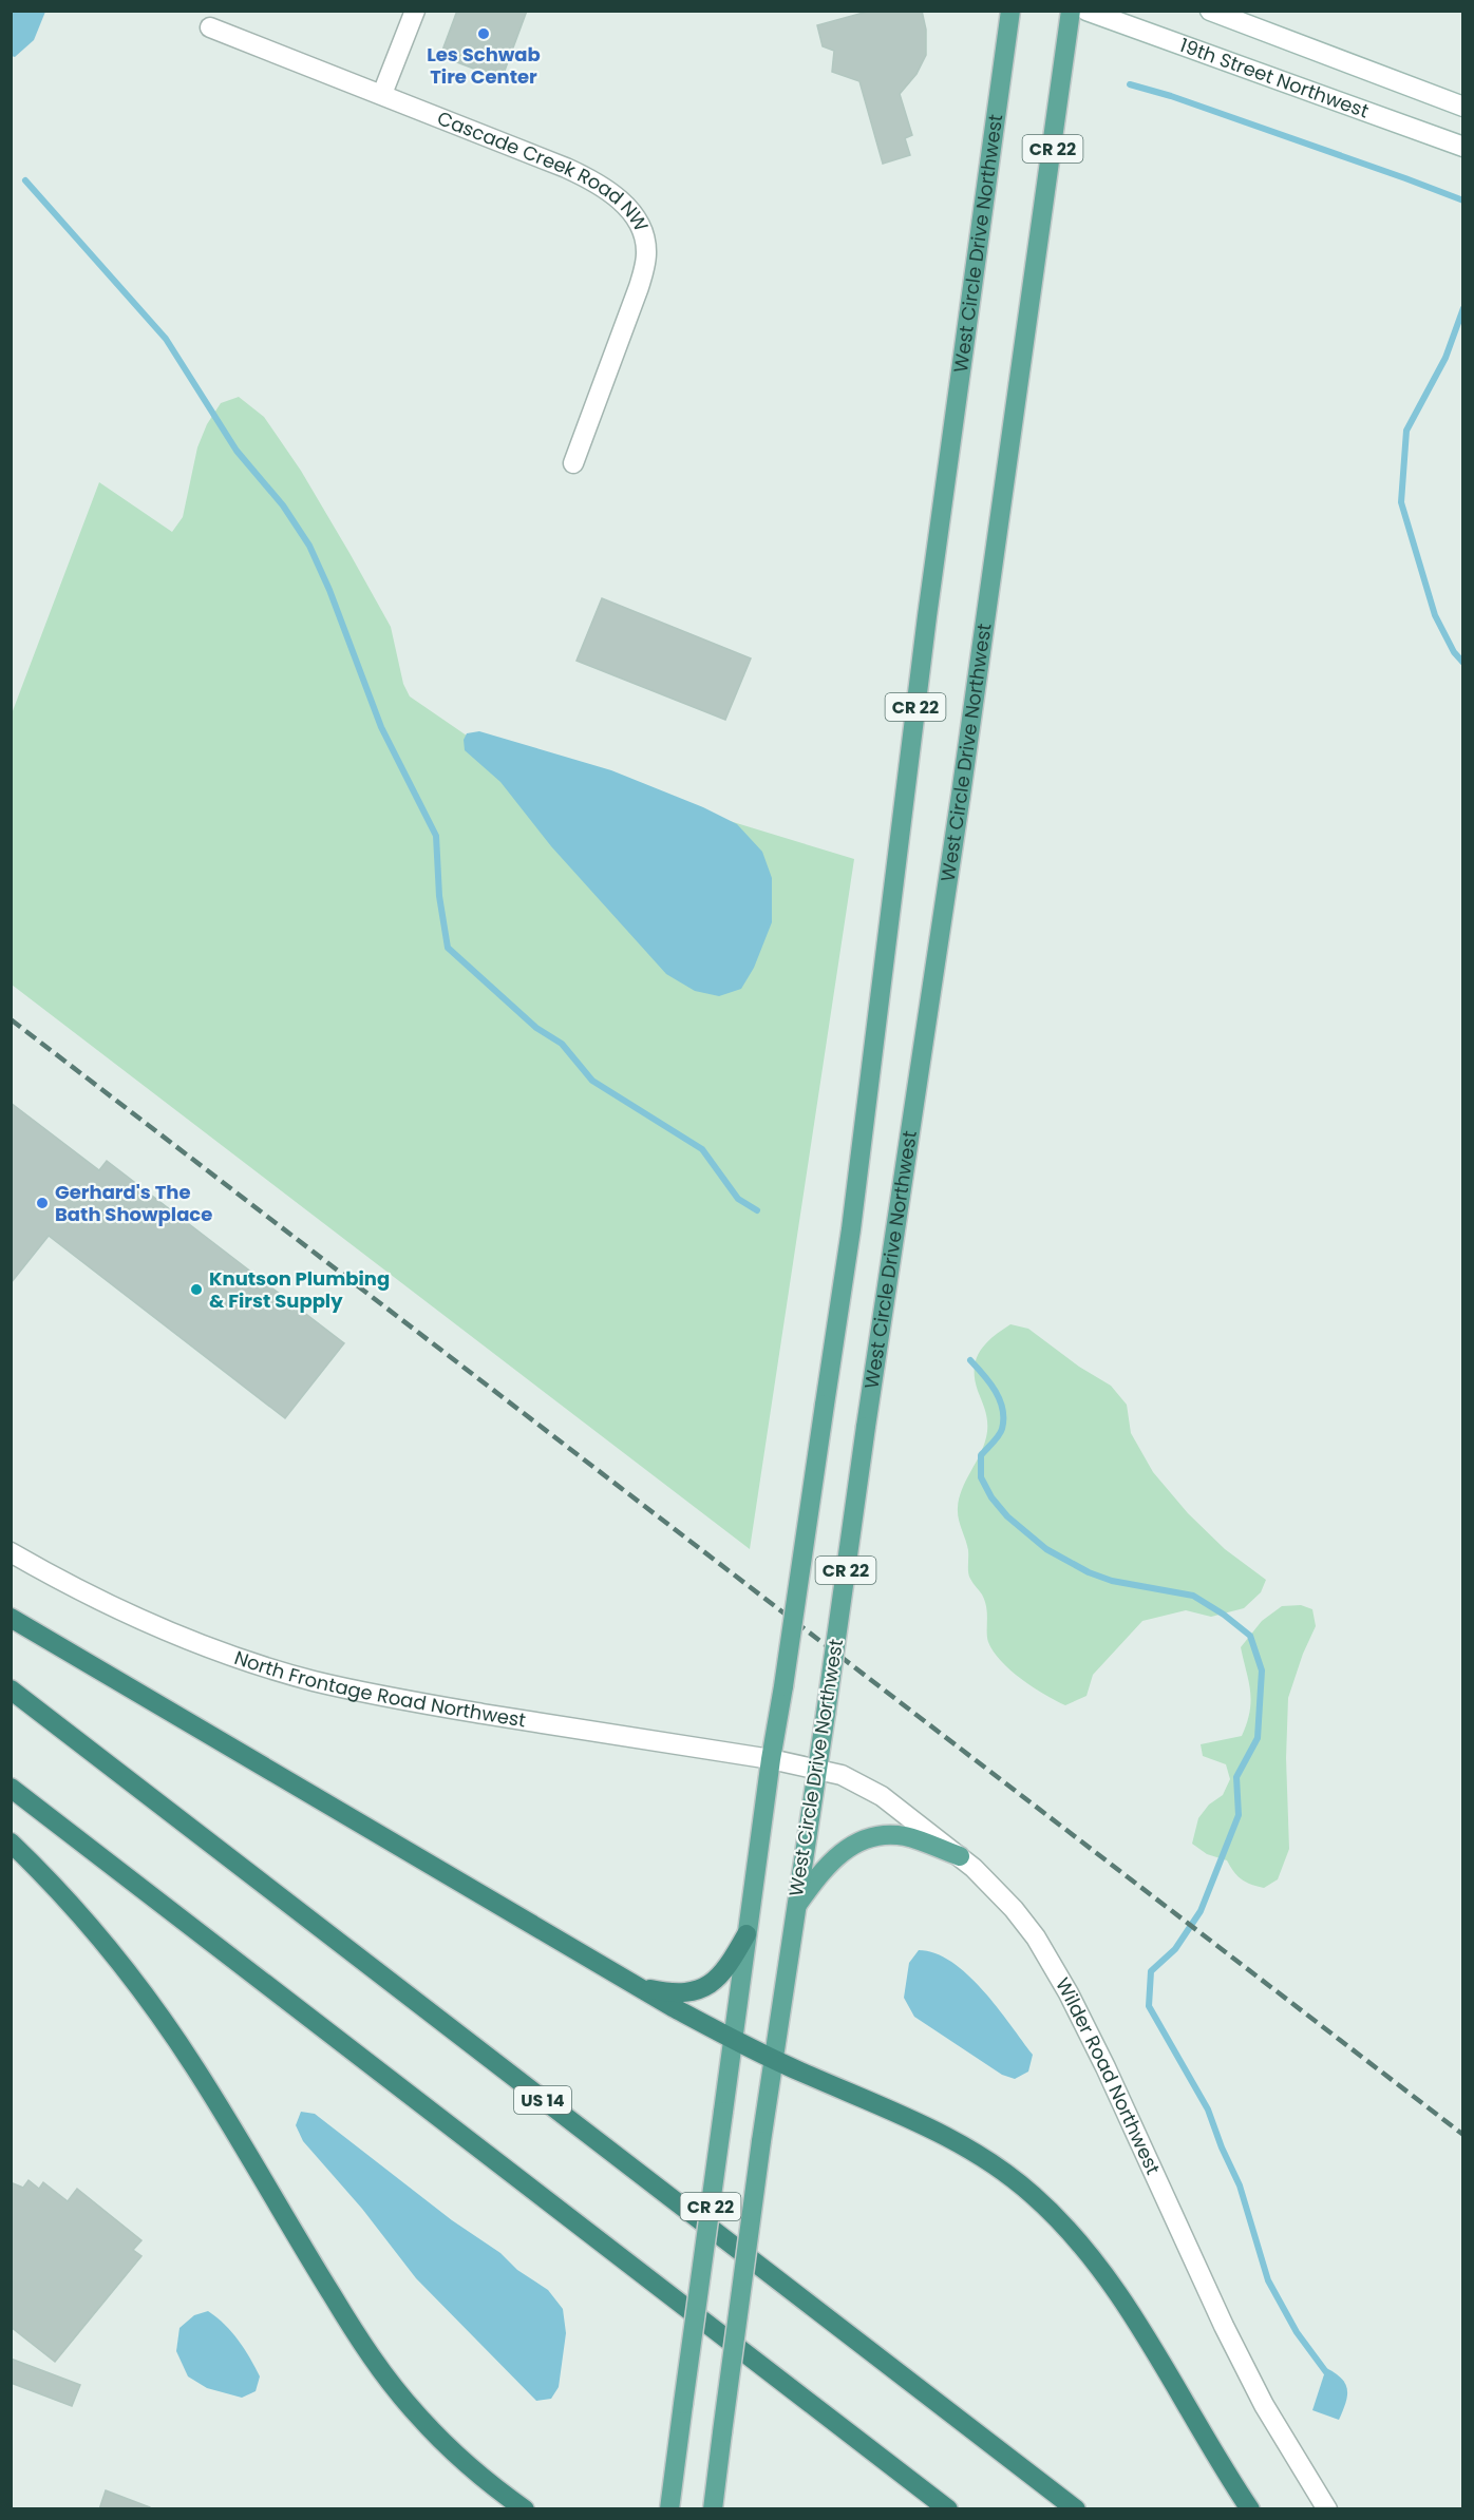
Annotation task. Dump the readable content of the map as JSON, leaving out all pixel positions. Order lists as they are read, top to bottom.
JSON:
{
  "streets": {
    "highway": ["US 14"],
    "main road": ["CR 22", "West Circle Drive Northwest"],
    "street": [
      "19th Street Northwest",
      "Cascade Creek Road NW",
      "North Frontage Road Northwest",
      "Wilder Road Northwest"
    ]
  },
  "crossings": [
    ["West Circle Drive Northwest", "North Frontage Road Northwest"],
    ["West Circle Drive Northwest", "Wilder Road Northwest"],
    ["North Frontage Road Northwest", "Wilder Road Northwest"]
  ],
  "places": ["Les Schwab Tire Center", "Gerhard's The Bath Showplace", "Knutson Plumbing & First Supply"]
}
